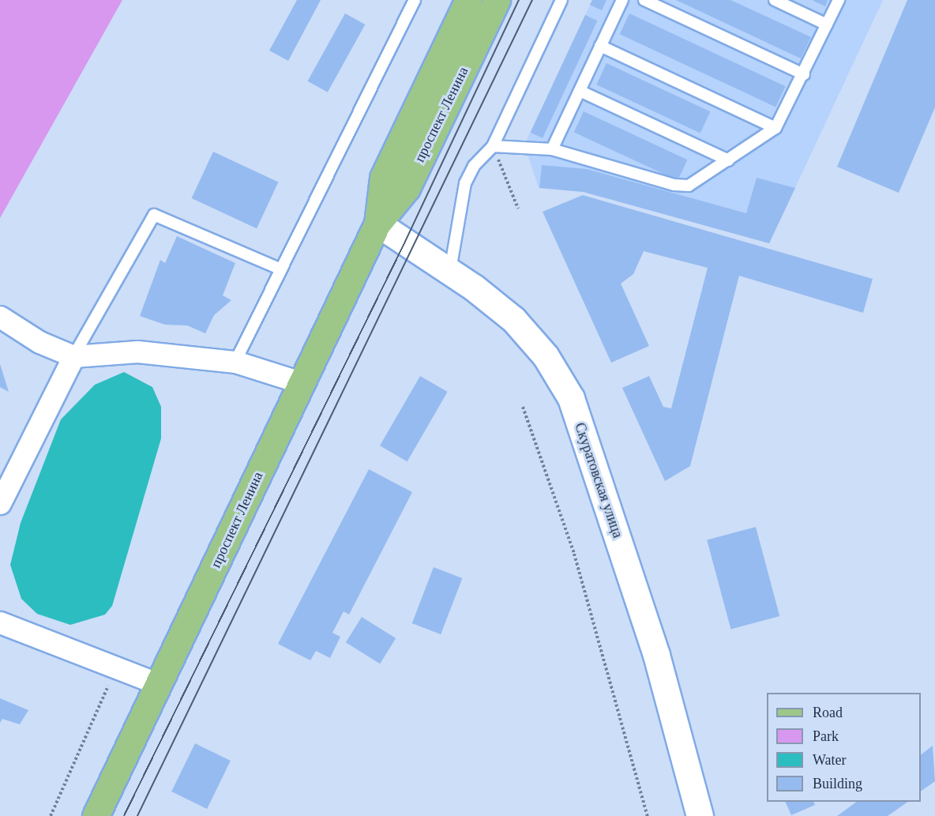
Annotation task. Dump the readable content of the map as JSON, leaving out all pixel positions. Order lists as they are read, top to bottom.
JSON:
{
  "streets": {
    "main road": ["проспект Ленина"],
    "street": ["Скуратовская улица"]
  },
  "crossings": [
    ["проспект Ленина", "Скуратовская улица"]
  ],
  "legend": [
    "Road",
    "Park",
    "Water",
    "Building"
  ]
}
